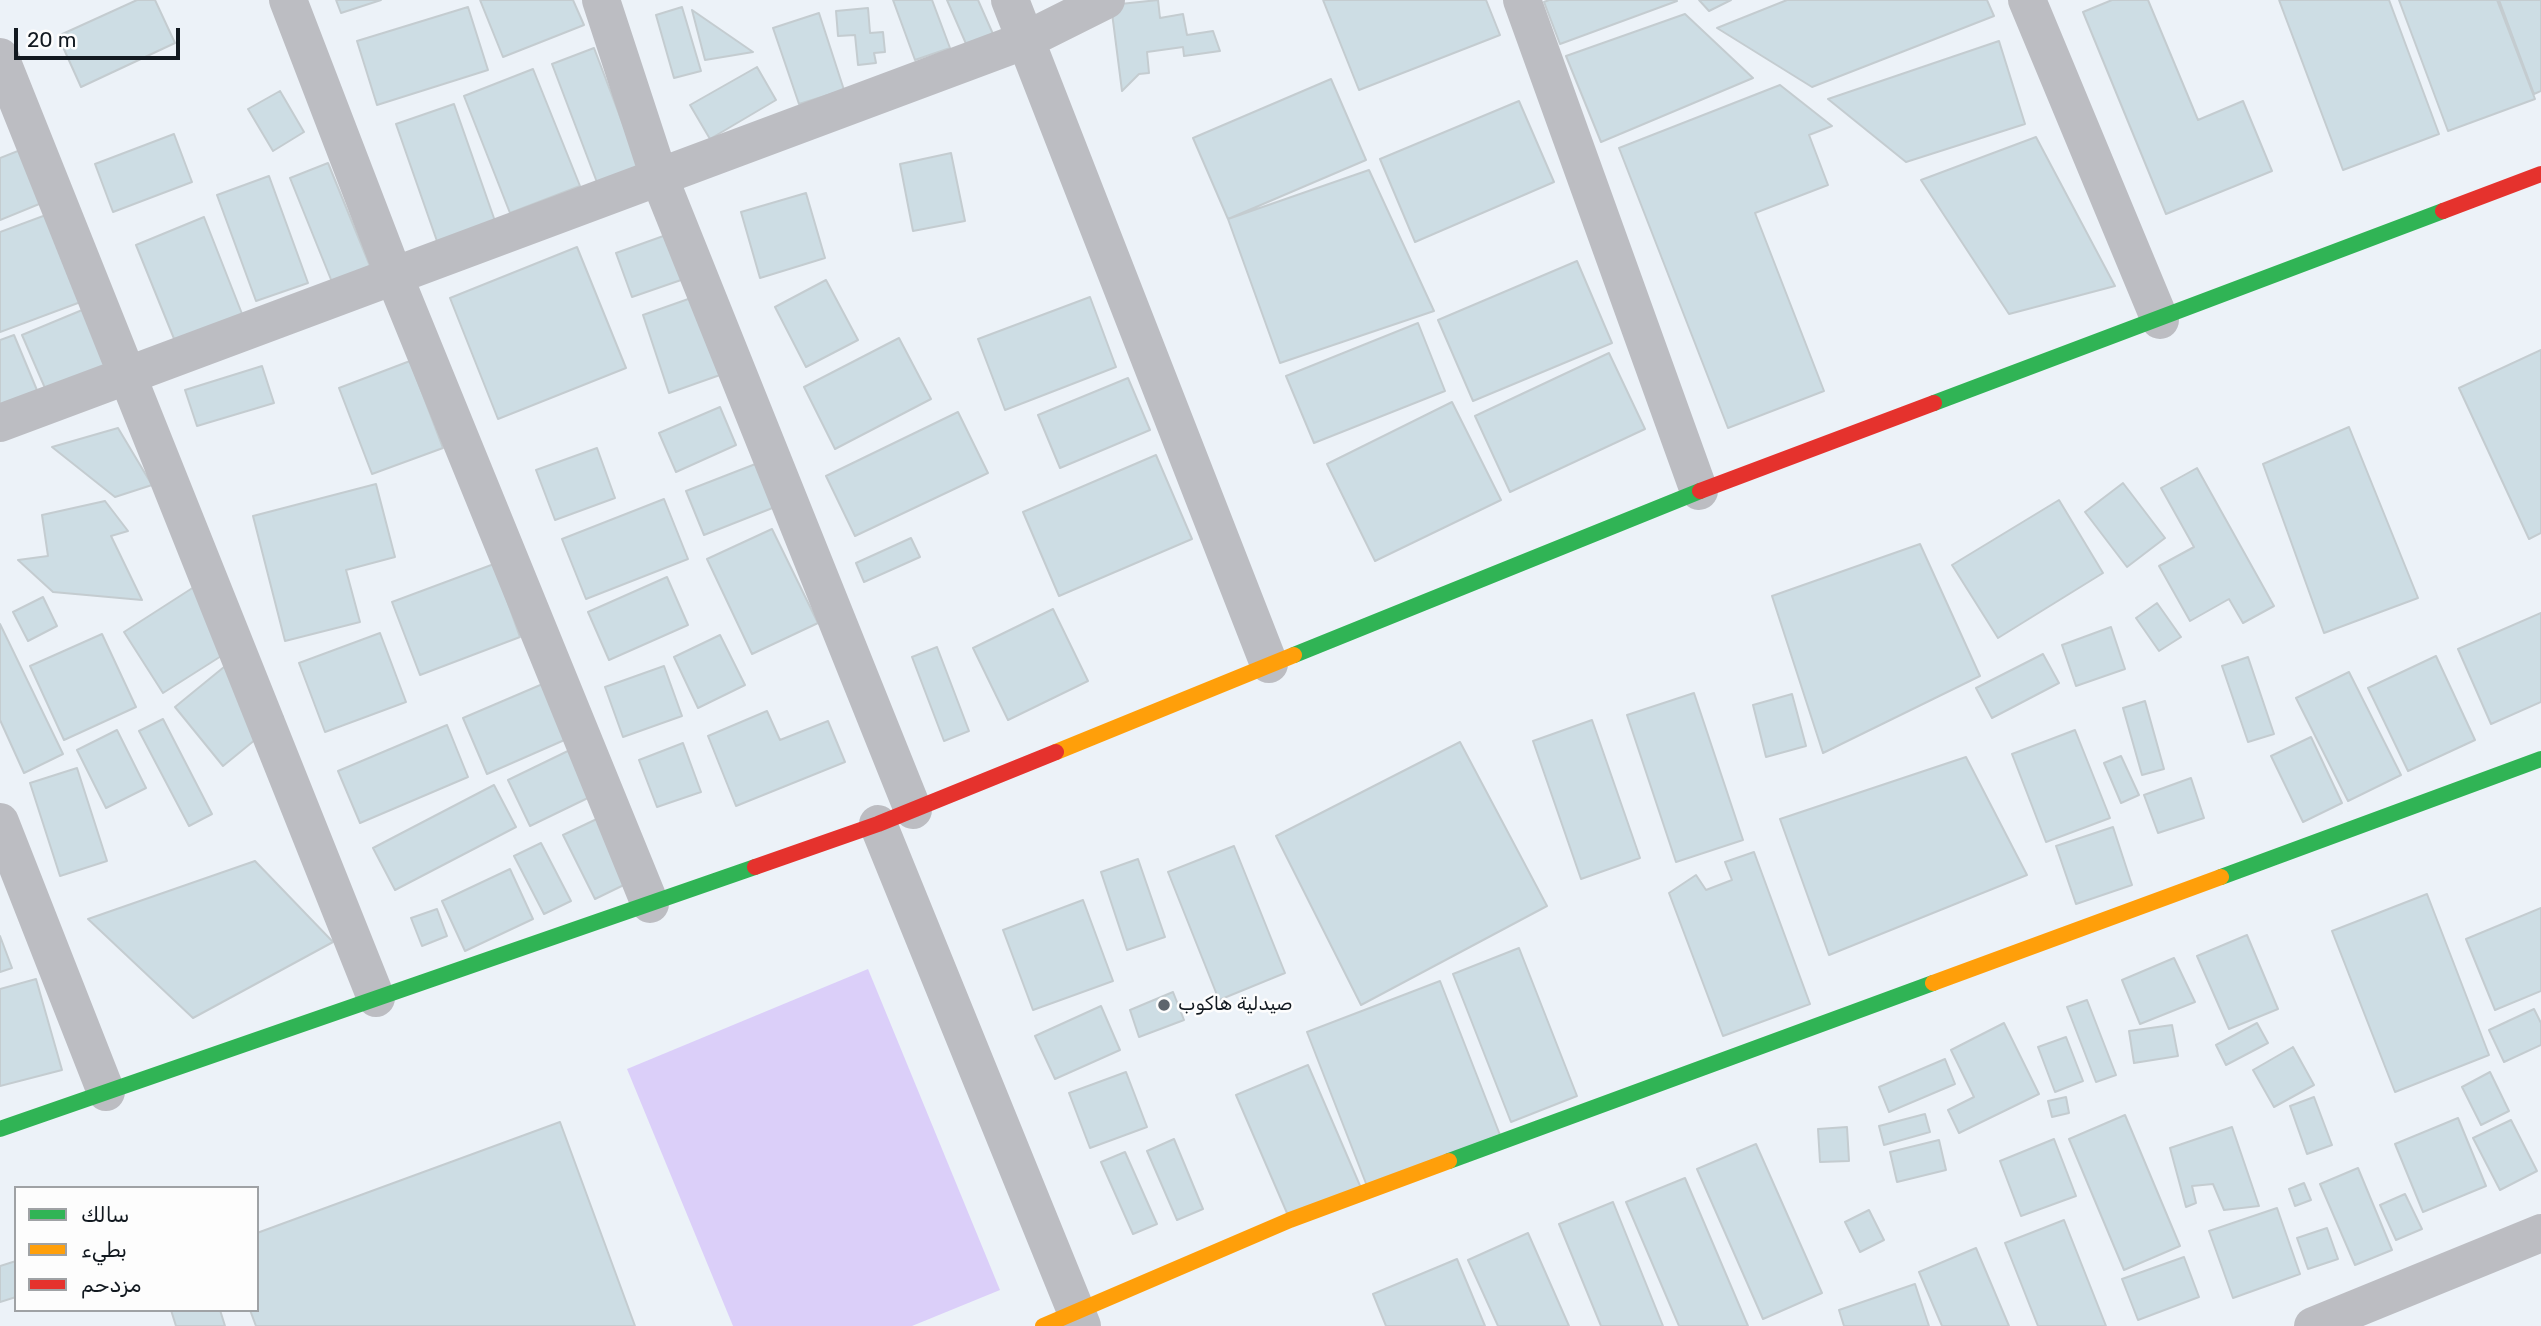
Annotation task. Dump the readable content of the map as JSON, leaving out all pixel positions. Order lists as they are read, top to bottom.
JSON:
{
  "places": ["صيدلية هاكوب"],
  "legend": ["سالك", "بطيء", "مزدحم"],
  "scale_bar": "20 m"
}
